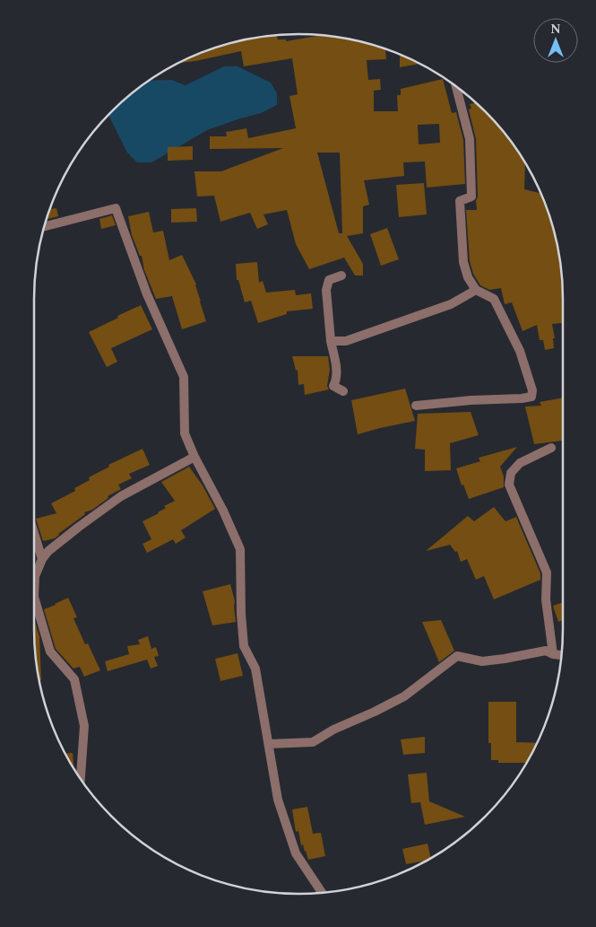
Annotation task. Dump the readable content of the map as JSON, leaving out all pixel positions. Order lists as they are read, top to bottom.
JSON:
{
  "north": "top"
}
